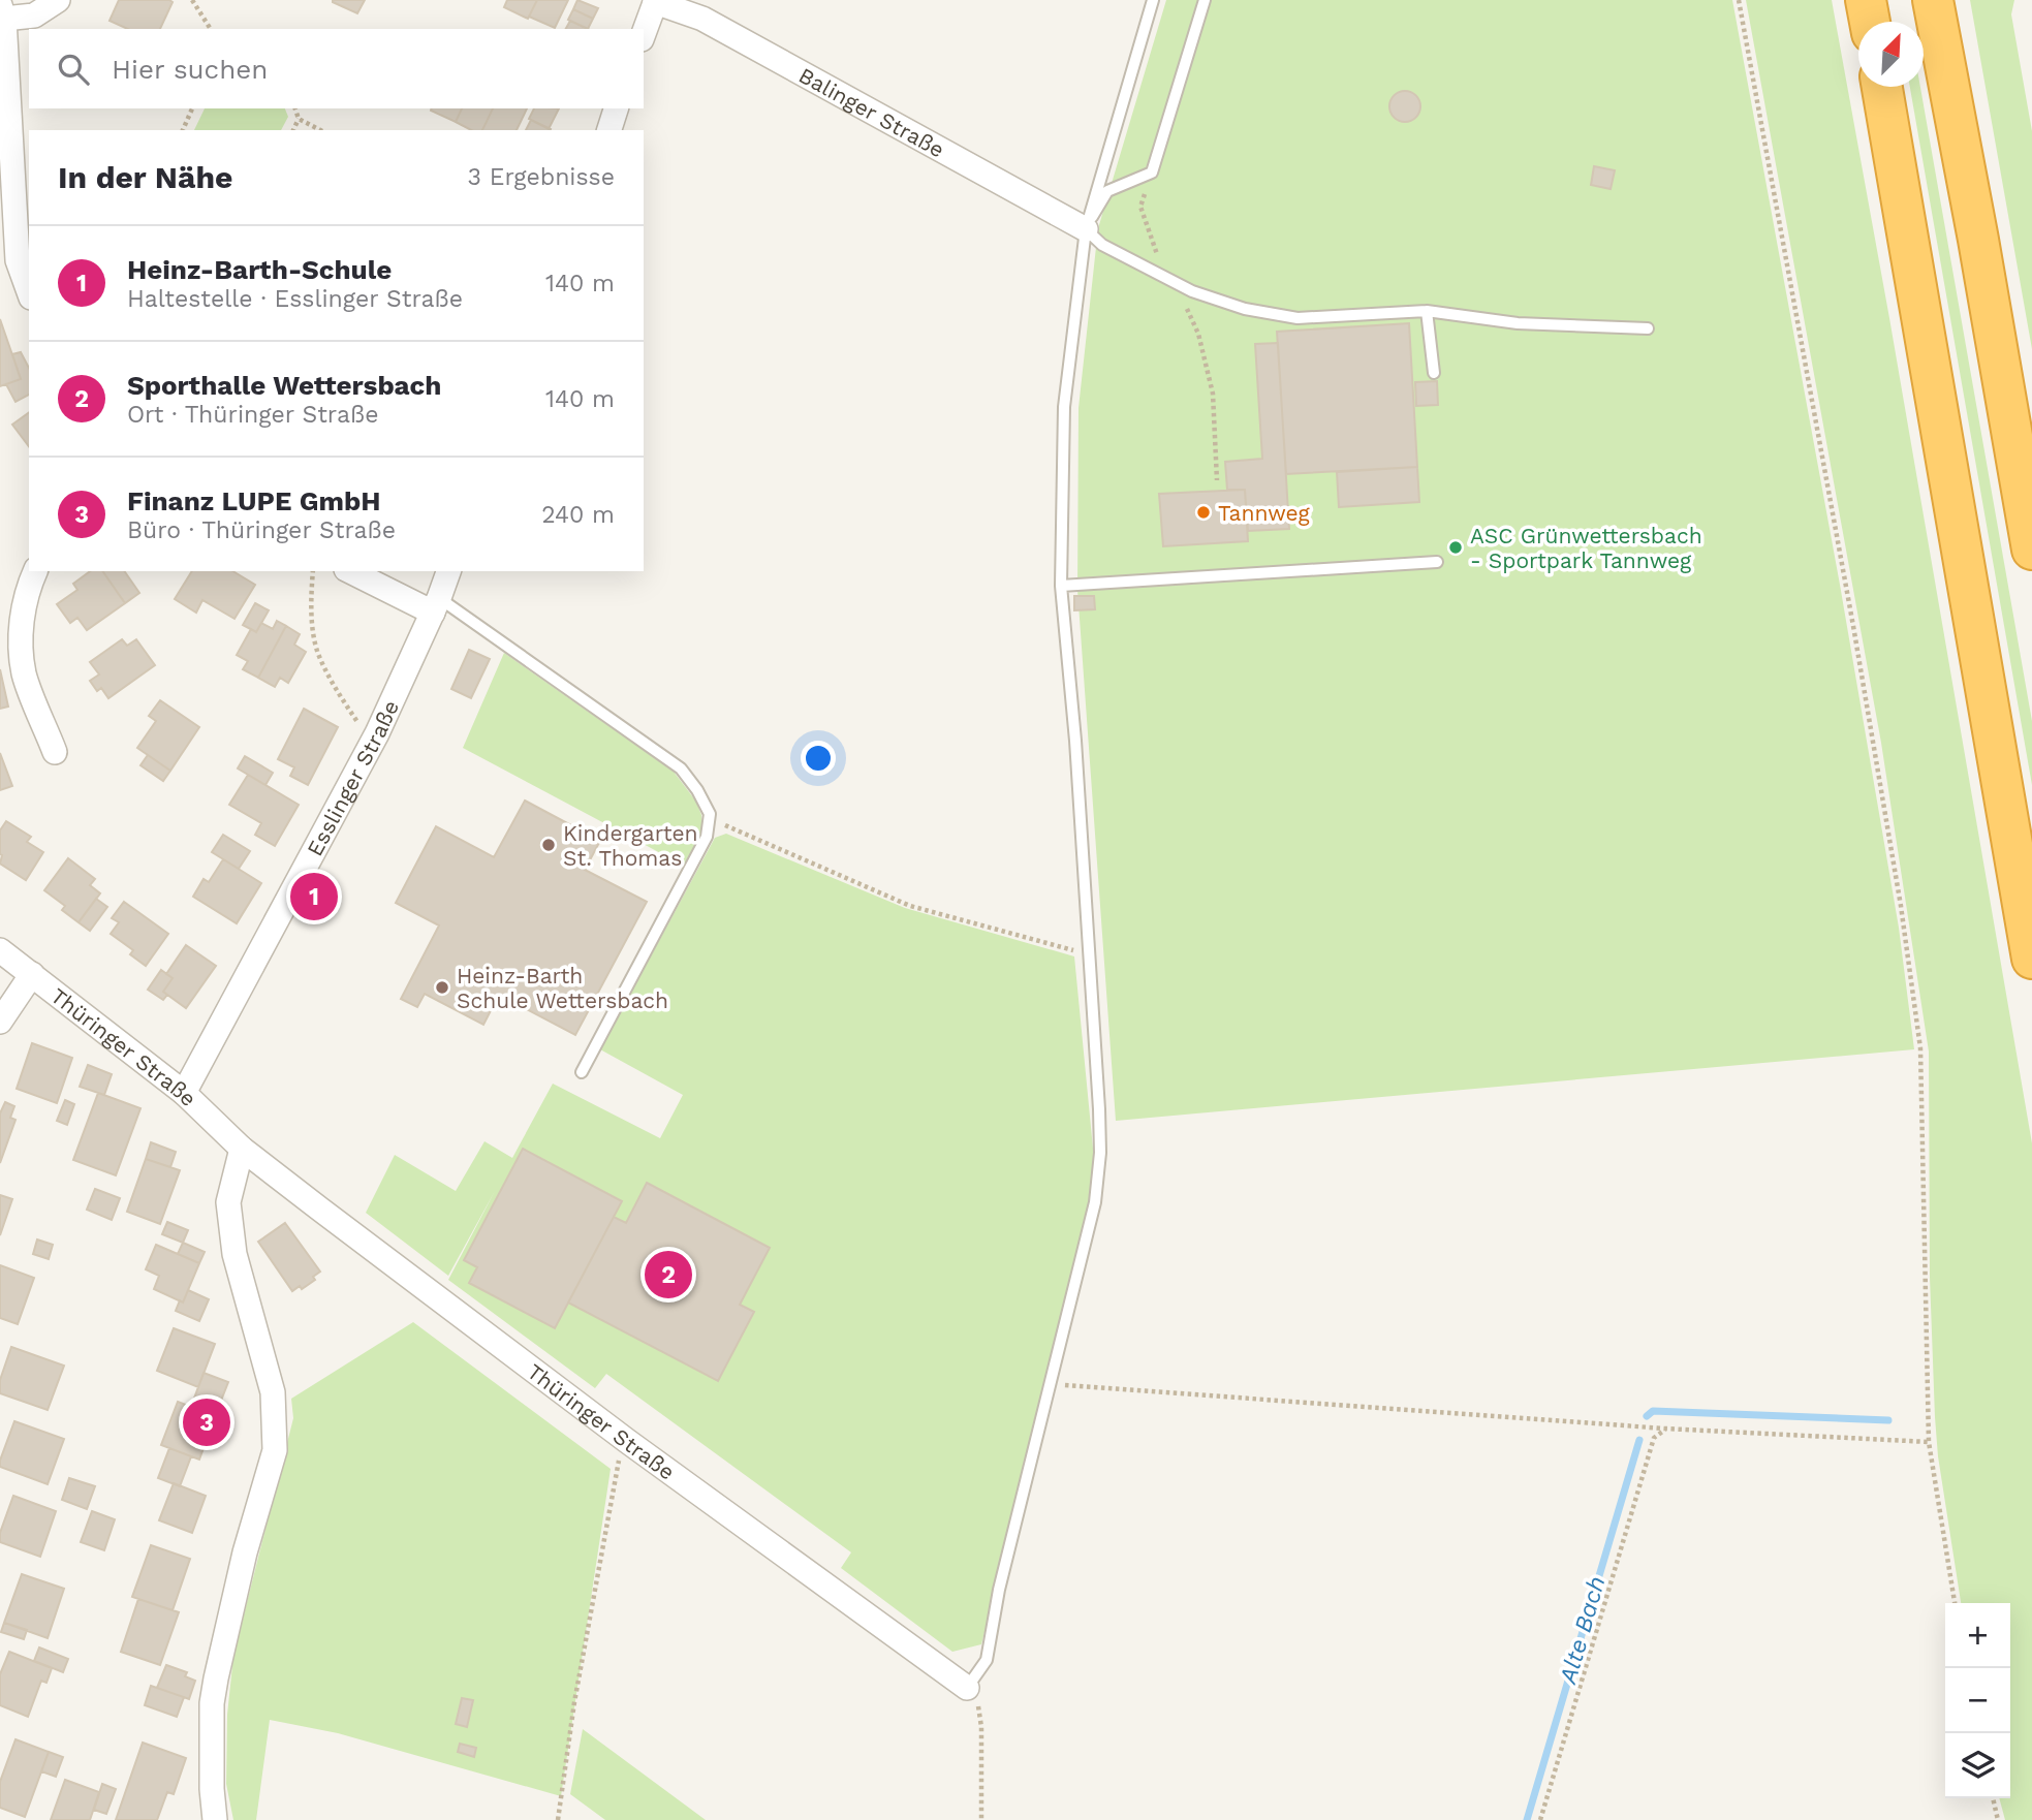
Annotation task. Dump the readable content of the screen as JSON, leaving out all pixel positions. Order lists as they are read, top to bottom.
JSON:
{
  "streets": {
    "street": ["Balinger Straße", "Esslinger Straße", "Thüringer Straße"]
  },
  "crossings": [
    ["Esslinger Straße", "Thüringer Straße"]
  ],
  "water": ["Alte Bach"],
  "places": [
    "Tannweg",
    "ASC Grünwettersbach - Sportpark Tannweg",
    "Kindergarten St. Thomas",
    "Heinz-Barth Schule Wettersbach"
  ],
  "north": "top right",
  "page": {
    "search": "Hier suchen",
    "heading": ["In der Nähe", "3 Ergebnisse"],
    "list": [
      {
        "mark": "1",
        "name": "Heinz-Barth-Schule",
        "note": "Haltestelle · Esslinger Straße",
        "value": "140 m"
      },
      {
        "mark": "2",
        "name": "Sporthalle Wettersbach",
        "note": "Ort · Thüringer Straße",
        "value": "140 m"
      },
      {
        "mark": "3",
        "name": "Finanz LUPE GmbH",
        "note": "Büro · Thüringer Straße",
        "value": "240 m"
      }
    ],
    "pins": ["1", "2", "3"],
    "map_buttons": ["+", "−"]
  }
}
